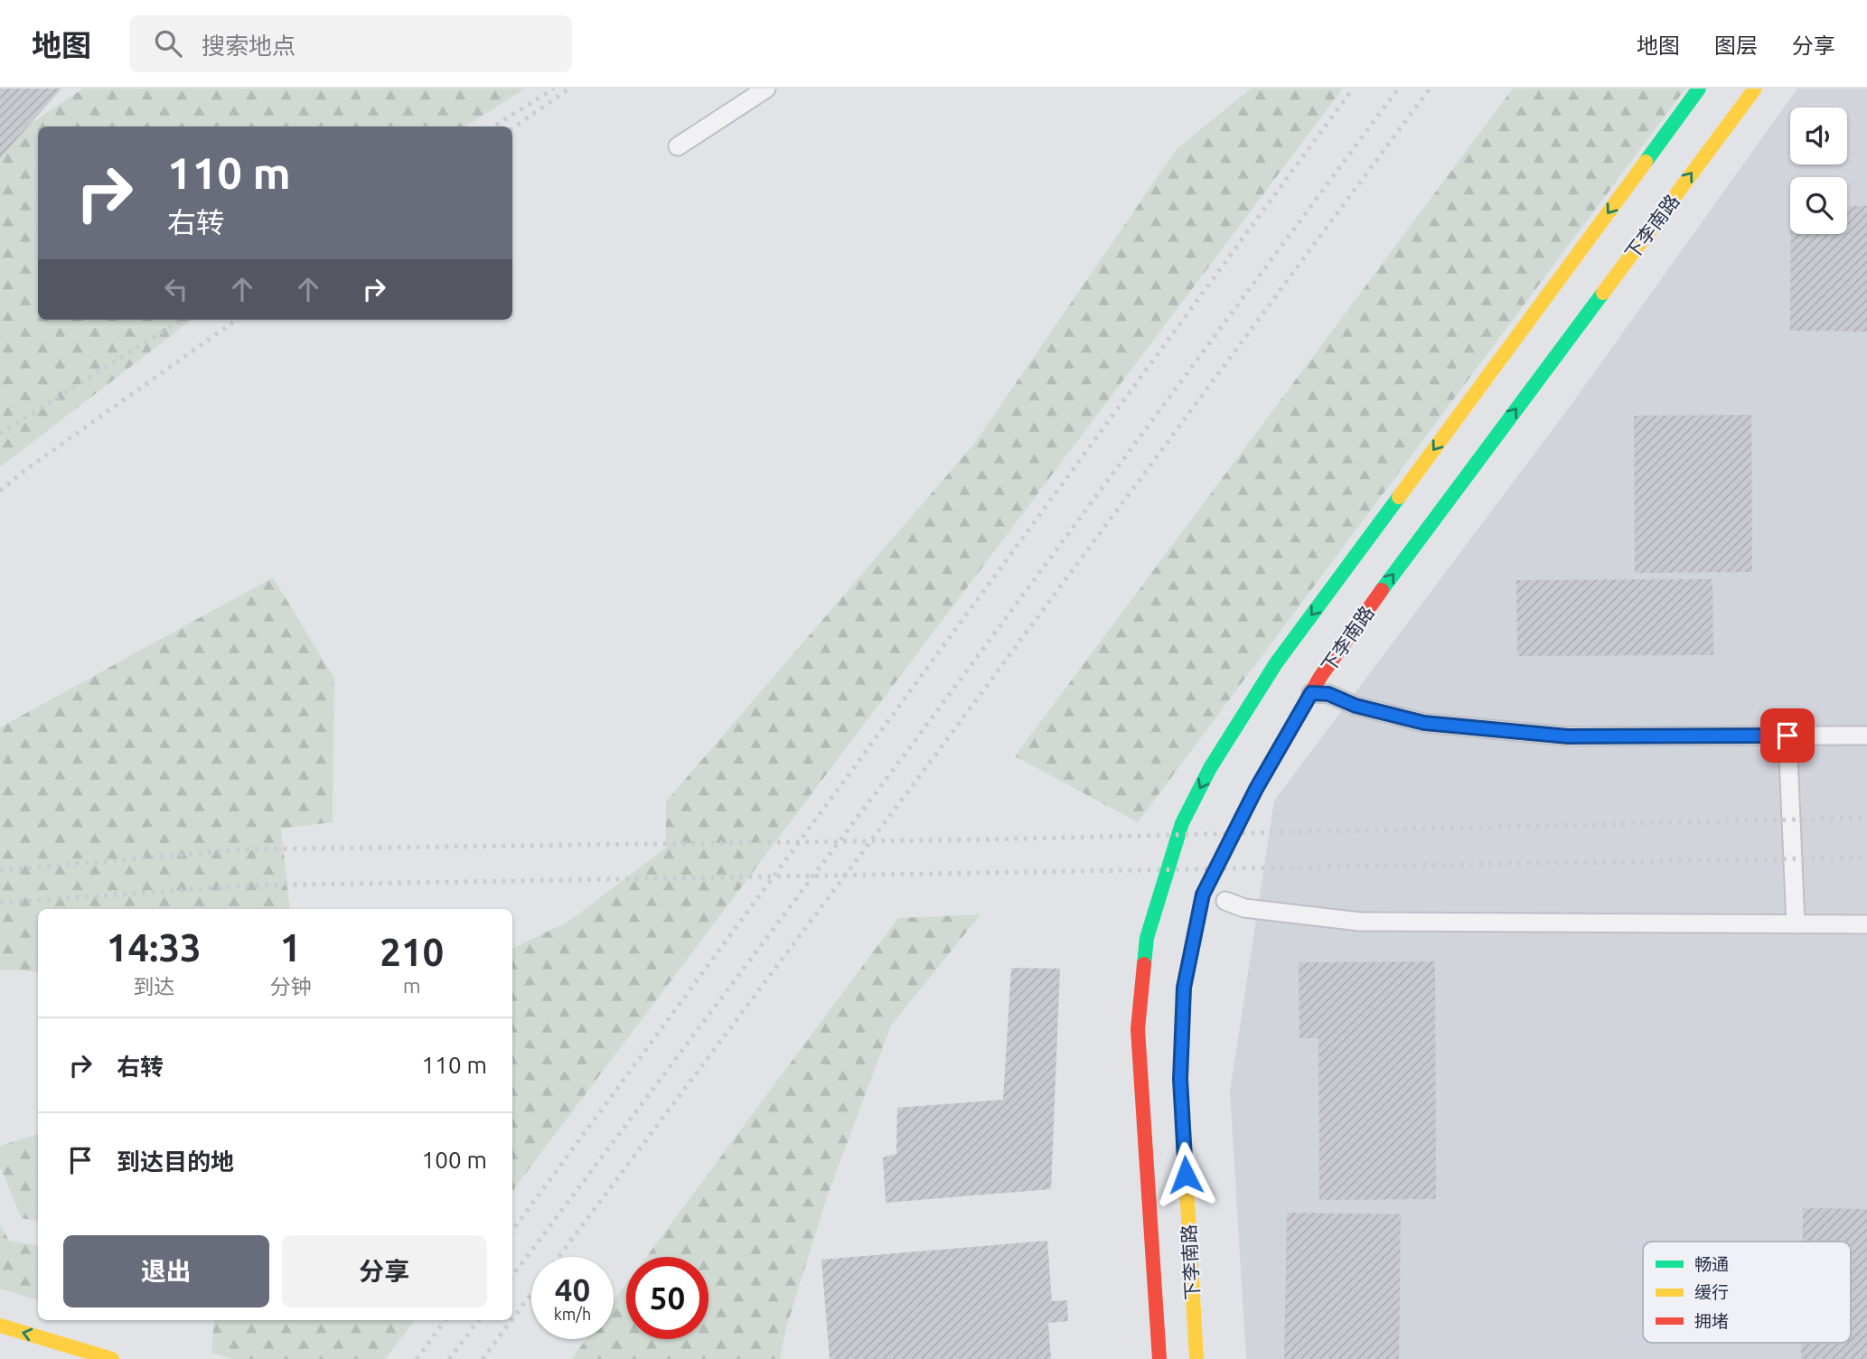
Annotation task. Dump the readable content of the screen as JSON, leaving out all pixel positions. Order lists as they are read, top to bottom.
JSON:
{
  "streets": {
    "main road": ["下李南路"]
  },
  "legend": ["畅通", "缓行", "拥堵"],
  "page": {
    "header": "地图",
    "search": "搜索地点",
    "nav": ["地图", "图层", "分享"],
    "turn": ["110 m", "右转"],
    "eta": [
      "14:33",
      "到达",
      "1",
      "分钟",
      "210",
      "m"
    ],
    "list": [
      {
        "name": "右转",
        "value": "110 m"
      },
      {
        "name": "到达目的地",
        "value": "100 m"
      }
    ],
    "buttons": ["退出", "分享"],
    "speed": "40 km/h",
    "limit": "50"
  }
}
